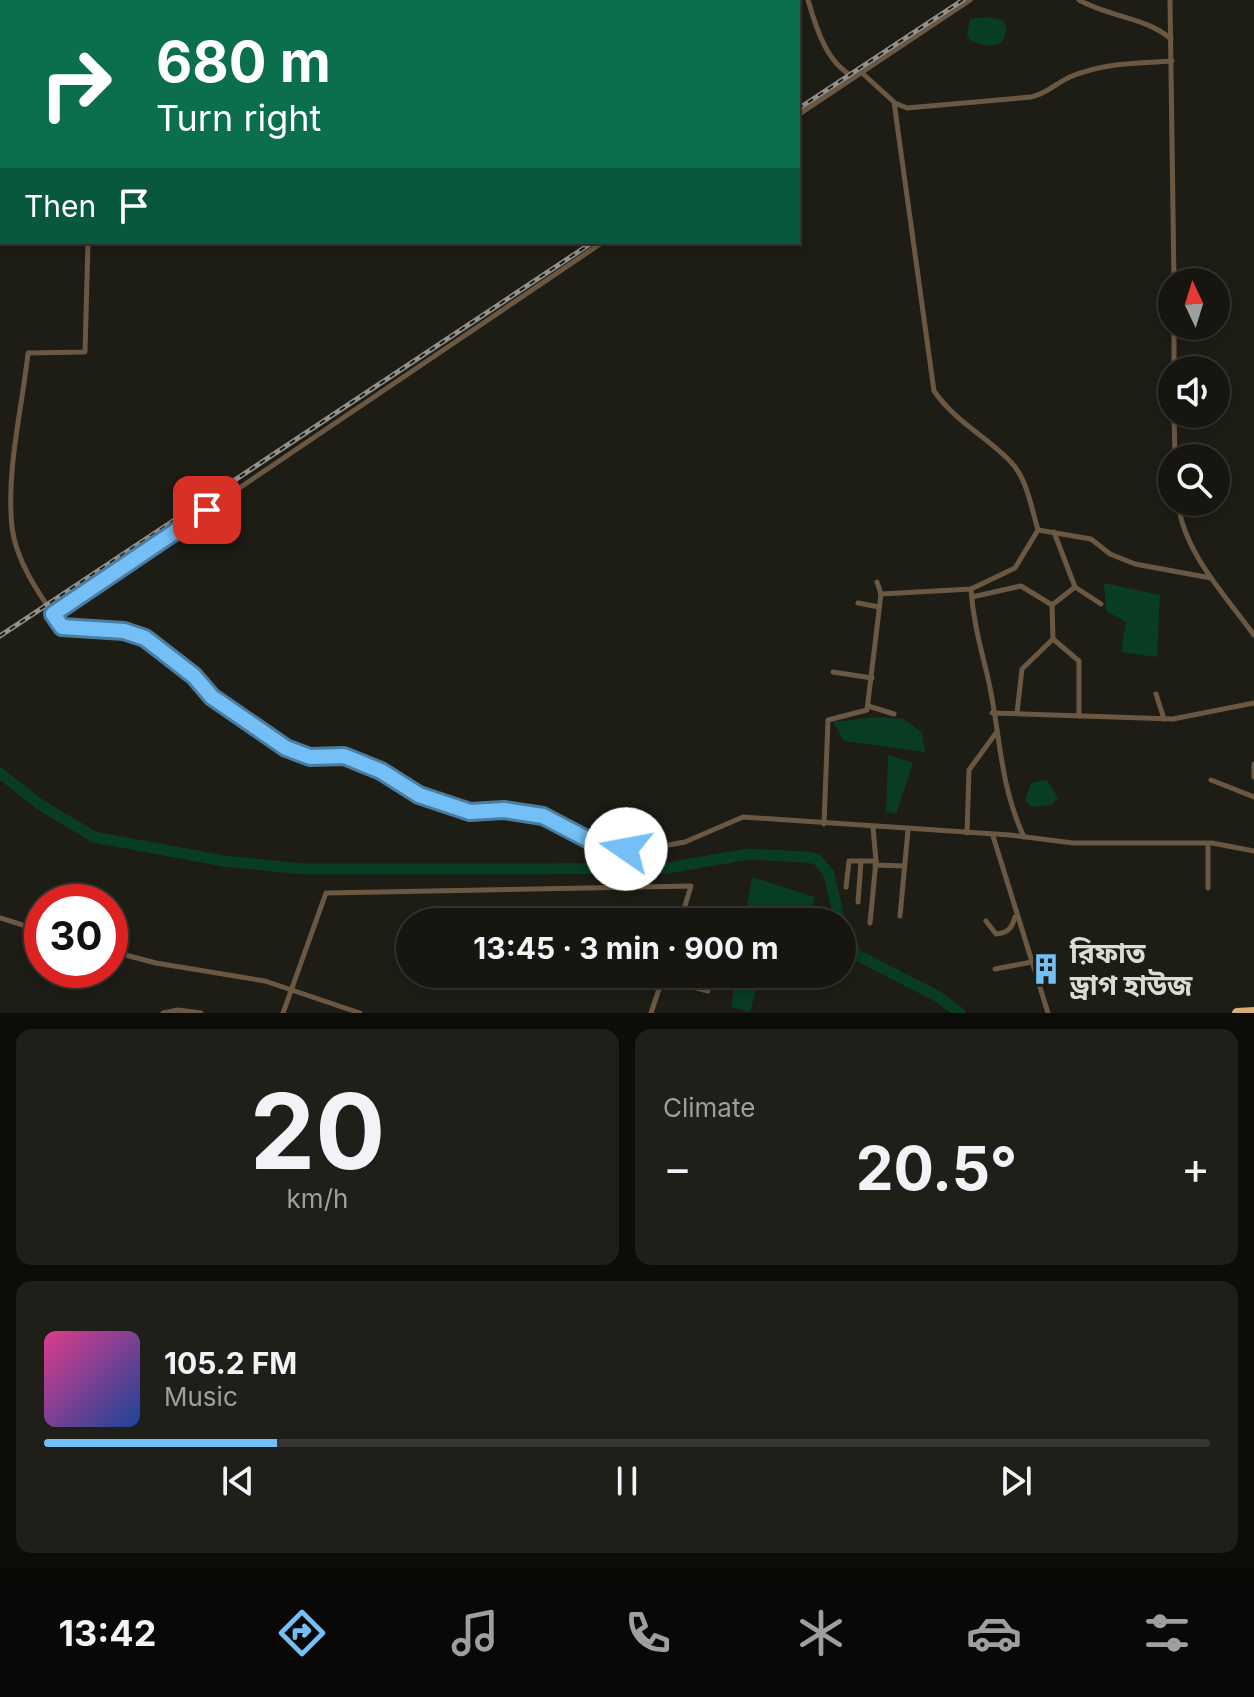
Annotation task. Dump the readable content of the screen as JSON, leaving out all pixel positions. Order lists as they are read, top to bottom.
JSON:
{
  "places": {
    "building": ["রিফাত ড্রাগ হাউজ"]
  },
  "north": "top",
  "page": {
    "turn": ["680 m", "Turn right"],
    "then": "Then",
    "limit": "30",
    "trip": "13:45 · 3 min · 900 m",
    "tile": [
      ["20", "km/h"],
      "Climate"
    ],
    "heat": ["−", "20.5°", "+"],
    "song": ["105.2 FM", "Music"],
    "tabs": "13:42"
  }
}
